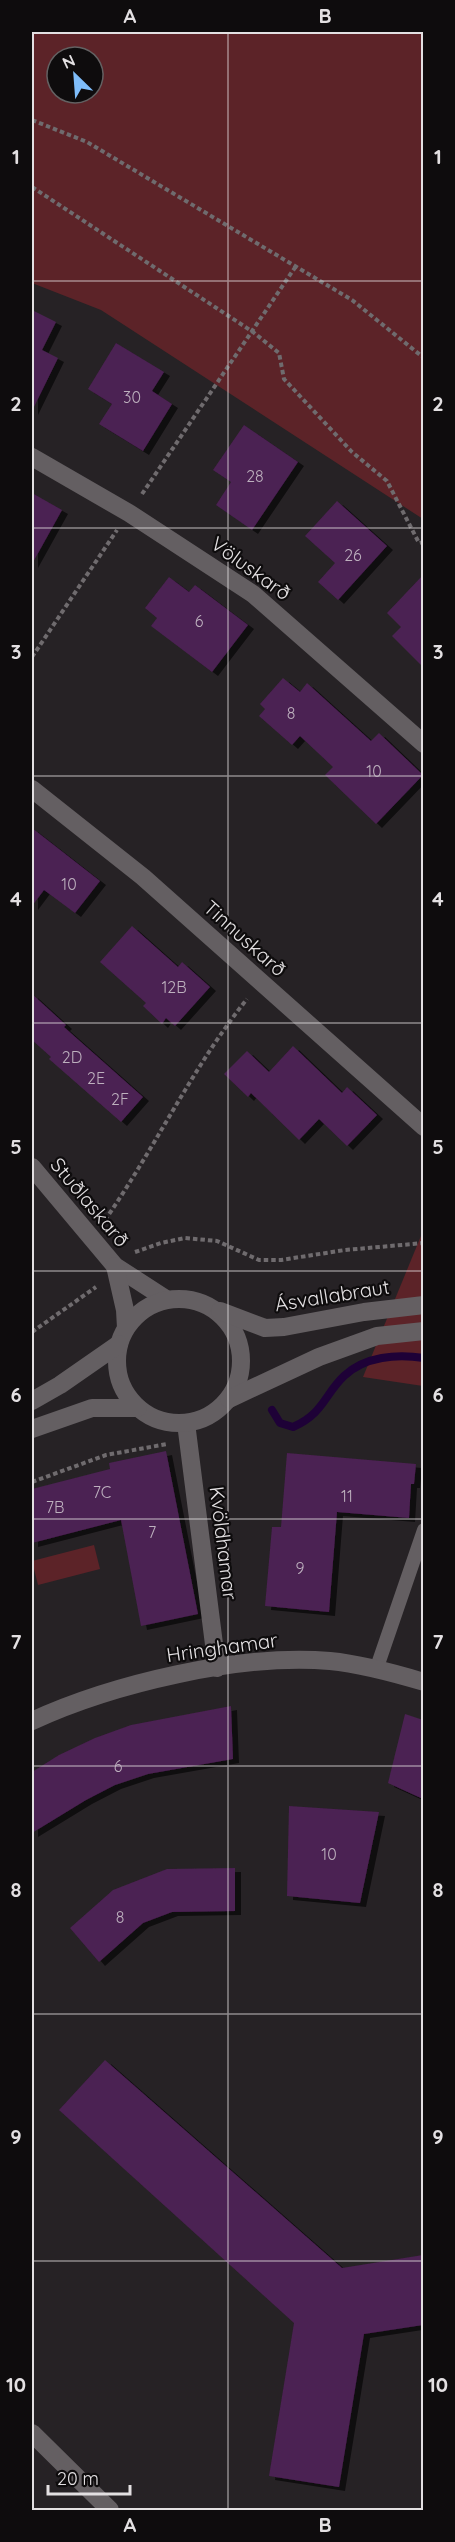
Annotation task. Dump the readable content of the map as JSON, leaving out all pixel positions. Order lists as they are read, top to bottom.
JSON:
{
  "streets": {
    "street": [
      "Völuskarð",
      "Tinnuskarð",
      "Stuðlaskarð",
      "Ásvallabraut",
      "Kvöldhamar",
      "Hringhamar"
    ]
  },
  "crossings": [
    ["Stuðlaskarð", "Ásvallabraut"],
    ["Stuðlaskarð", "Kvöldhamar"],
    ["Ásvallabraut", "Kvöldhamar"],
    ["Kvöldhamar", "Hringhamar"]
  ],
  "house_numbers": [
    "30",
    "28",
    "26",
    "6",
    "8",
    "10",
    "10",
    "12B",
    "2D",
    "2E",
    "2F",
    "7C",
    "11",
    "7B",
    "7",
    "9",
    "6",
    "10",
    "8"
  ],
  "scale_bar": "20 m",
  "north": "top left",
  "grid": {
    "columns": ["A", "B"],
    "rows": [
      "1",
      "2",
      "3",
      "4",
      "5",
      "6",
      "7",
      "8",
      "9",
      "10"
    ]
  }
}
